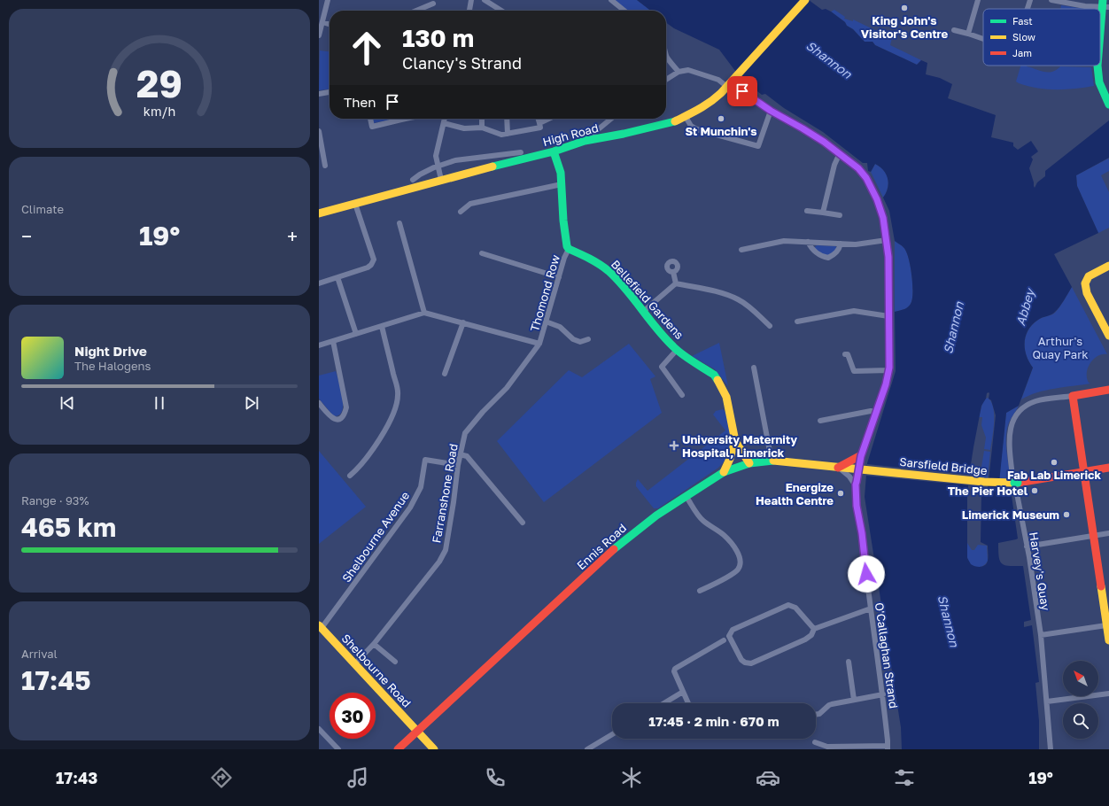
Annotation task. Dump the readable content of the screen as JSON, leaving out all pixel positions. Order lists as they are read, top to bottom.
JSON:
{
  "streets": {
    "main road": [
      "High Road",
      "Bellefield Gardens",
      "Sarsfield Bridge",
      "Ennis Road",
      "Shelbourne Road"
    ],
    "street": [
      "Thomond Row",
      "Farranshone Road",
      "Shelbourne Avenue",
      "Harvey's Quay",
      "O'Callaghan Strand"
    ]
  },
  "crossings": [
    ["High Road", "O'Callaghan Strand"],
    ["Thomond Row", "Bellefield Gardens"],
    ["Thomond Row", "Farranshone Road"],
    ["Bellefield Gardens", "Ennis Road"],
    ["Sarsfield Bridge", "Ennis Road"],
    ["Sarsfield Bridge", "Harvey's Quay"],
    ["Sarsfield Bridge", "O'Callaghan Strand"],
    ["Farranshone Road", "Shelbourne Avenue"],
    ["Farranshone Road", "Shelbourne Road"],
    ["Shelbourne Avenue", "Shelbourne Road"],
    ["Ennis Road", "O'Callaghan Strand"],
    ["Ennis Road", "Shelbourne Road"]
  ],
  "water": ["Shannon", "Abbey"],
  "parks": ["Arthur's Quay Park"],
  "places": {
    "other": [
      "King John's Visitor's Centre",
      "St Munchin's",
      "Fab Lab Limerick",
      "The Pier Hotel",
      "Energize Health Centre",
      "Limerick Museum"
    ],
    "health": ["University Maternity Hospital, Limerick"]
  },
  "legend": ["Fast", "Slow", "Jam"],
  "north": "top left",
  "page": {
    "turn": ["130 m", "Clancy's Strand"],
    "then": "Then",
    "tile": [
      "Climate",
      ["Range · 93%", "465 km"],
      ["Arrival", "17:45"]
    ],
    "heat": ["−", "19°", "+"],
    "song": ["Night Drive", "The Halogens"],
    "limit": "30",
    "trip": "17:45 · 2 min · 670 m",
    "tabs": ["17:43", "19°"],
    "gauge": ["29", "km/h"]
  }
}
